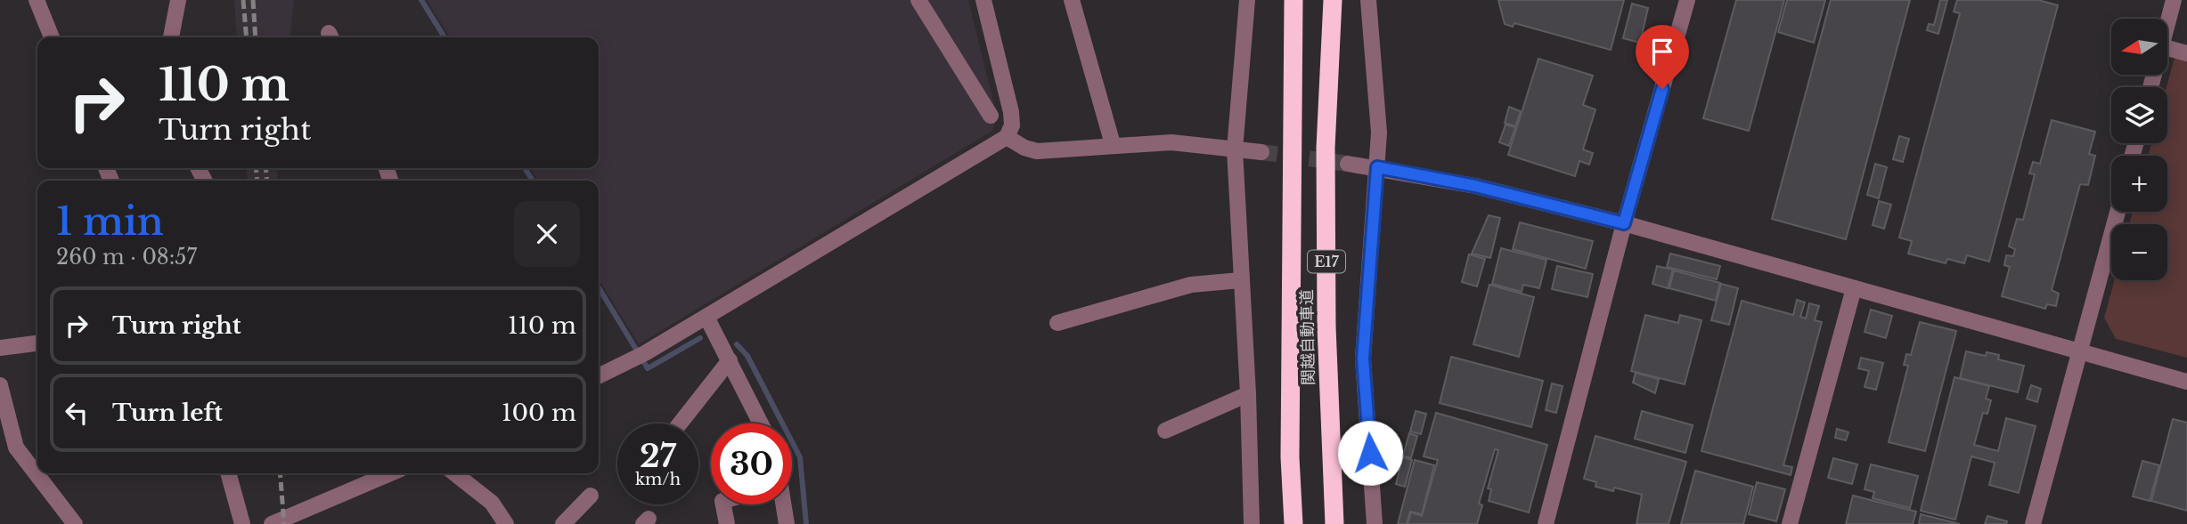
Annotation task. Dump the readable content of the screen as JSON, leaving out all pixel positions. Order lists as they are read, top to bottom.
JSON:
{
  "streets": {
    "highway": ["E17", "関越自動車道"]
  },
  "north": "left",
  "page": {
    "map_buttons": ["+", "−"],
    "turn": ["110 m", "Turn right"],
    "heading": ["1 min", "260 m · 08:57"],
    "list": [
      {
        "name": "Turn right",
        "value": "110 m"
      },
      {
        "name": "Turn left",
        "value": "100 m"
      }
    ],
    "speed": "27 km/h",
    "limit": "30"
  }
}
